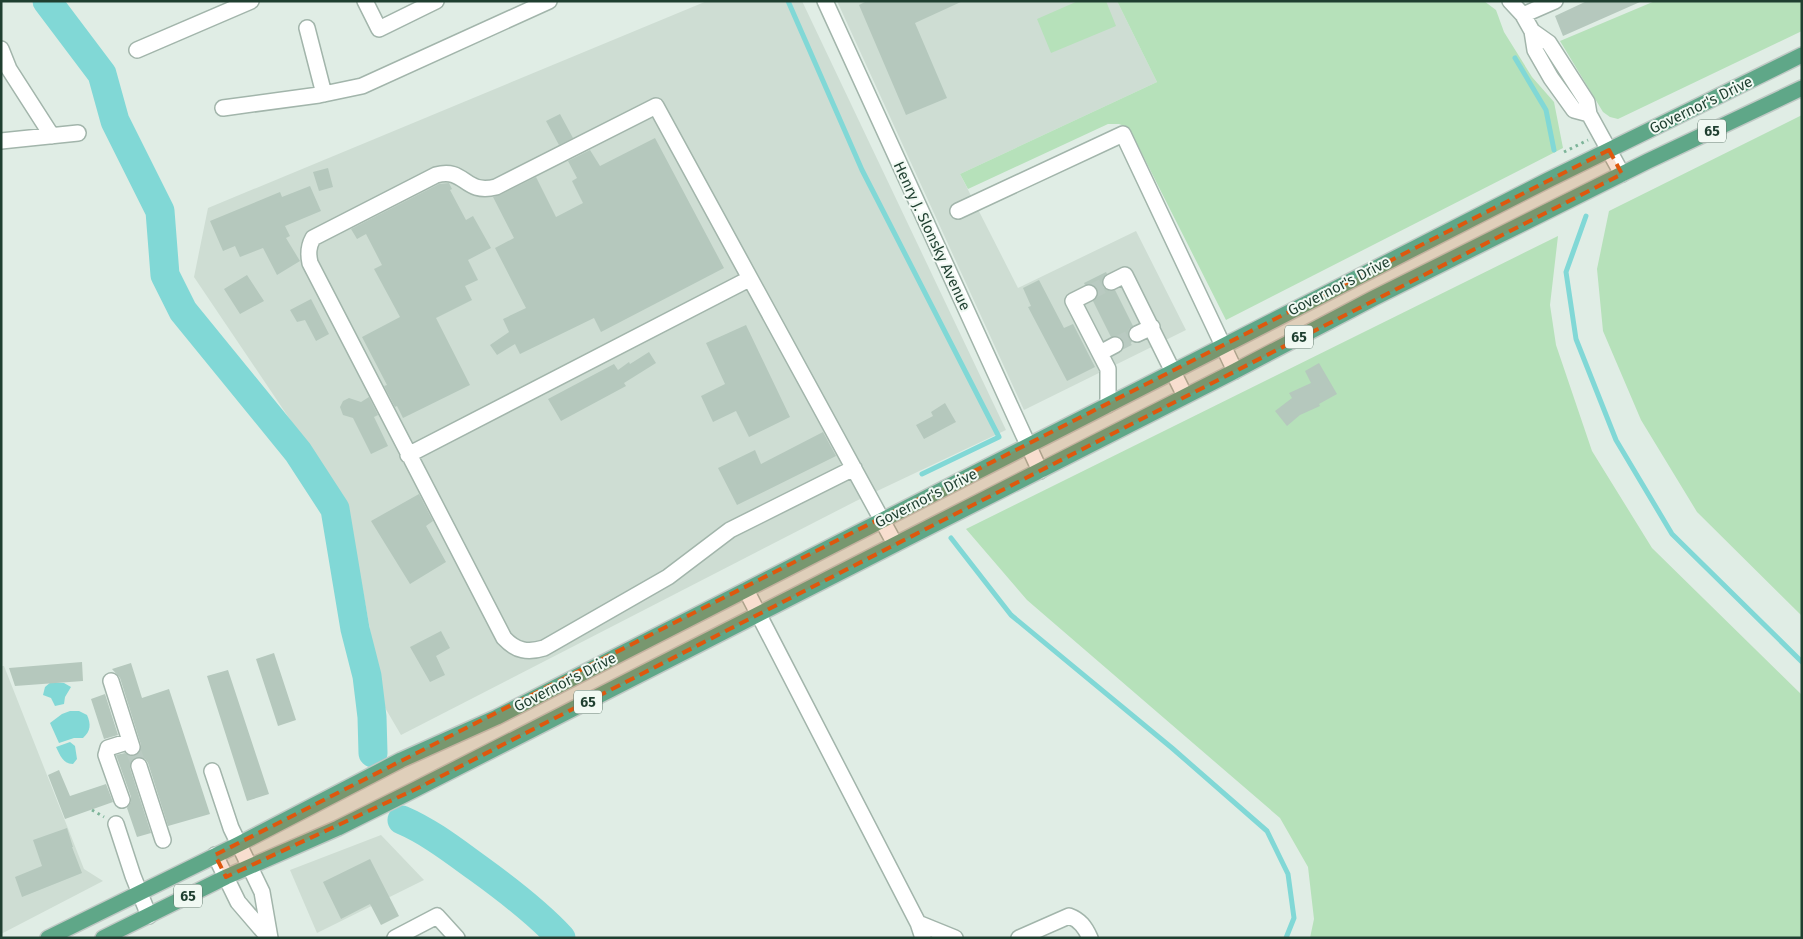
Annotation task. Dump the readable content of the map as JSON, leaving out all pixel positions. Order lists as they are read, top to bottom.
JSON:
{
  "streets": {
    "main road": ["Governor's Drive", "65"],
    "street": ["Henry J. Slonsky Avenue"]
  },
  "crossings": [
    ["Governor's Drive", "Henry J. Slonsky Avenue"]
  ]
}
